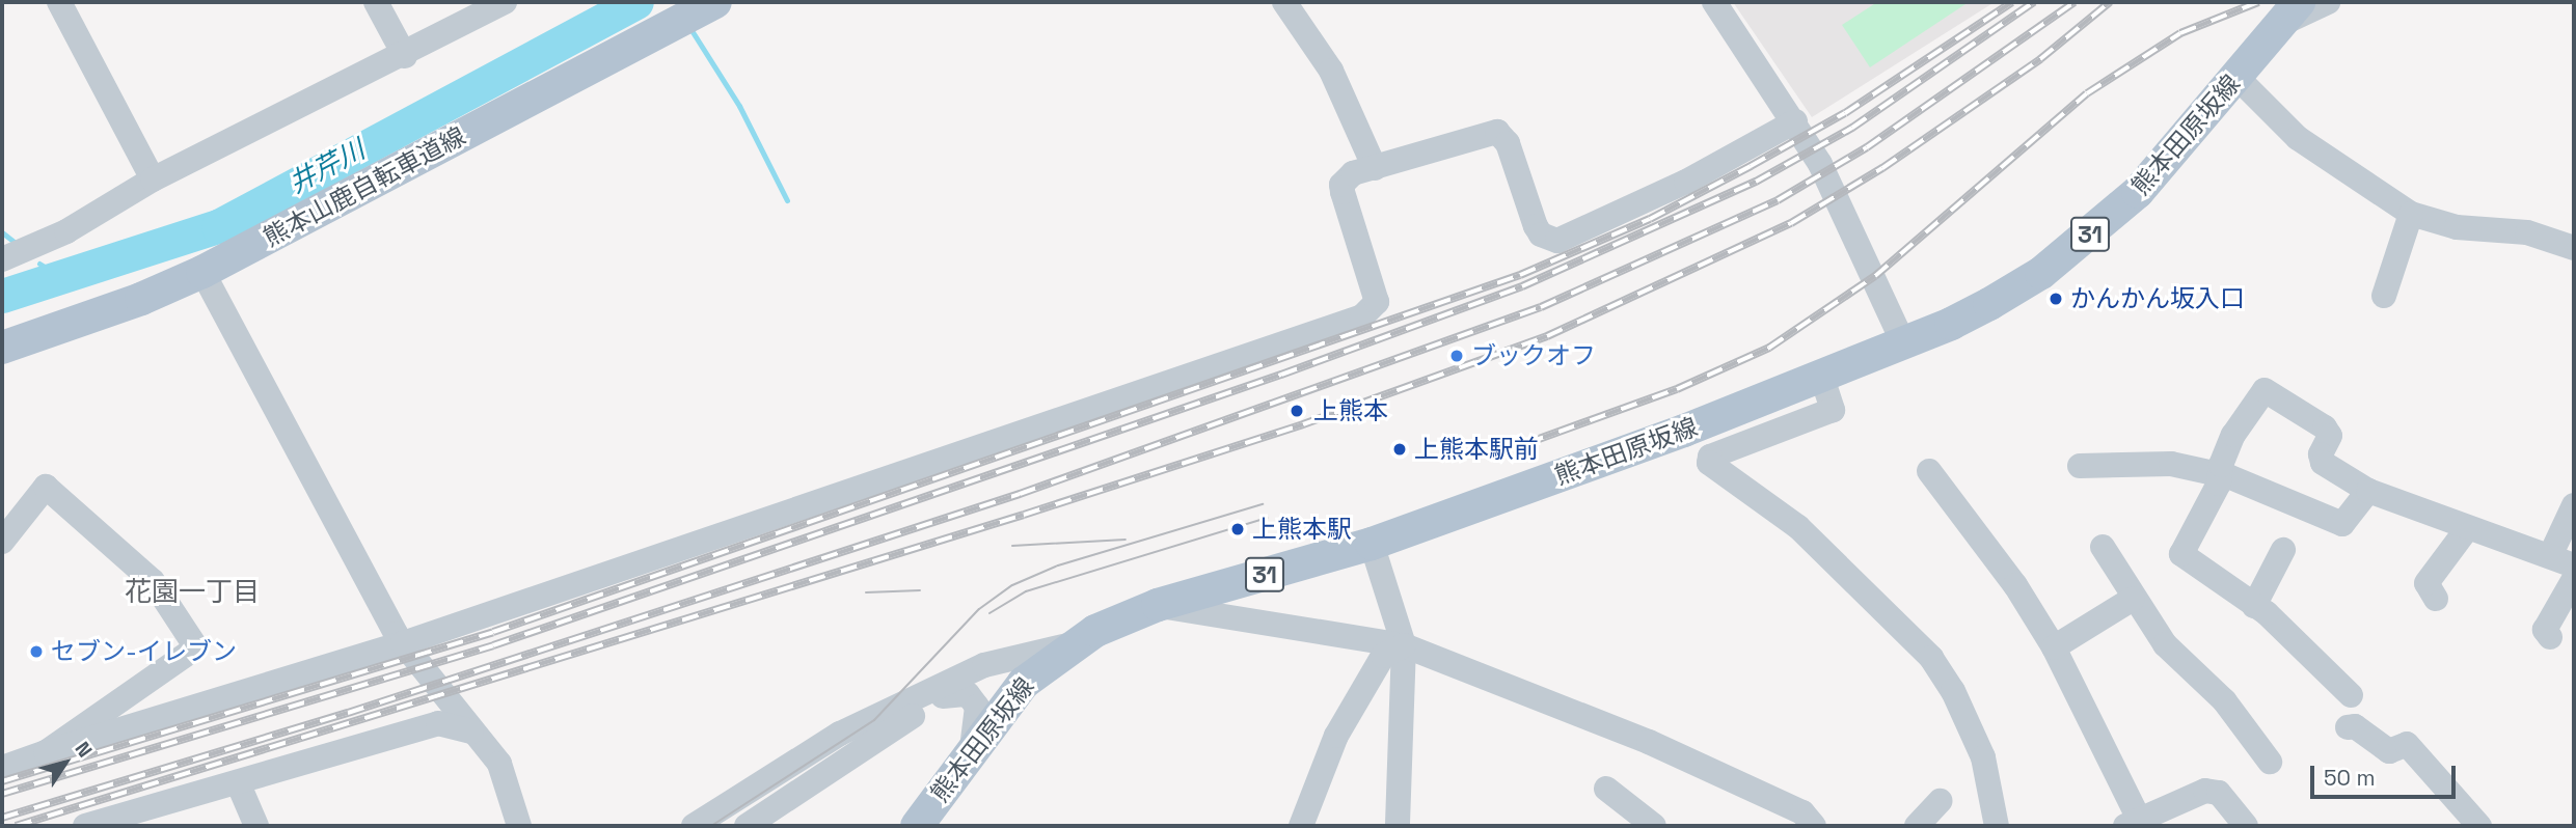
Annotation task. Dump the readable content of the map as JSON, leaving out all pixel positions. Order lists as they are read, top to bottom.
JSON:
{
  "streets": {
    "main road": ["熊本田原坂線", "熊本山鹿自転車道線", "31"]
  },
  "districts": ["花園一丁目"],
  "water": ["井芹川"],
  "places": [
    "かんかん坂入口",
    "ブックオフ",
    "上熊本",
    "上熊本駅前",
    "上熊本駅",
    "セブン-イレブン"
  ],
  "scale_bar": "50 m",
  "north": "top right"
}
